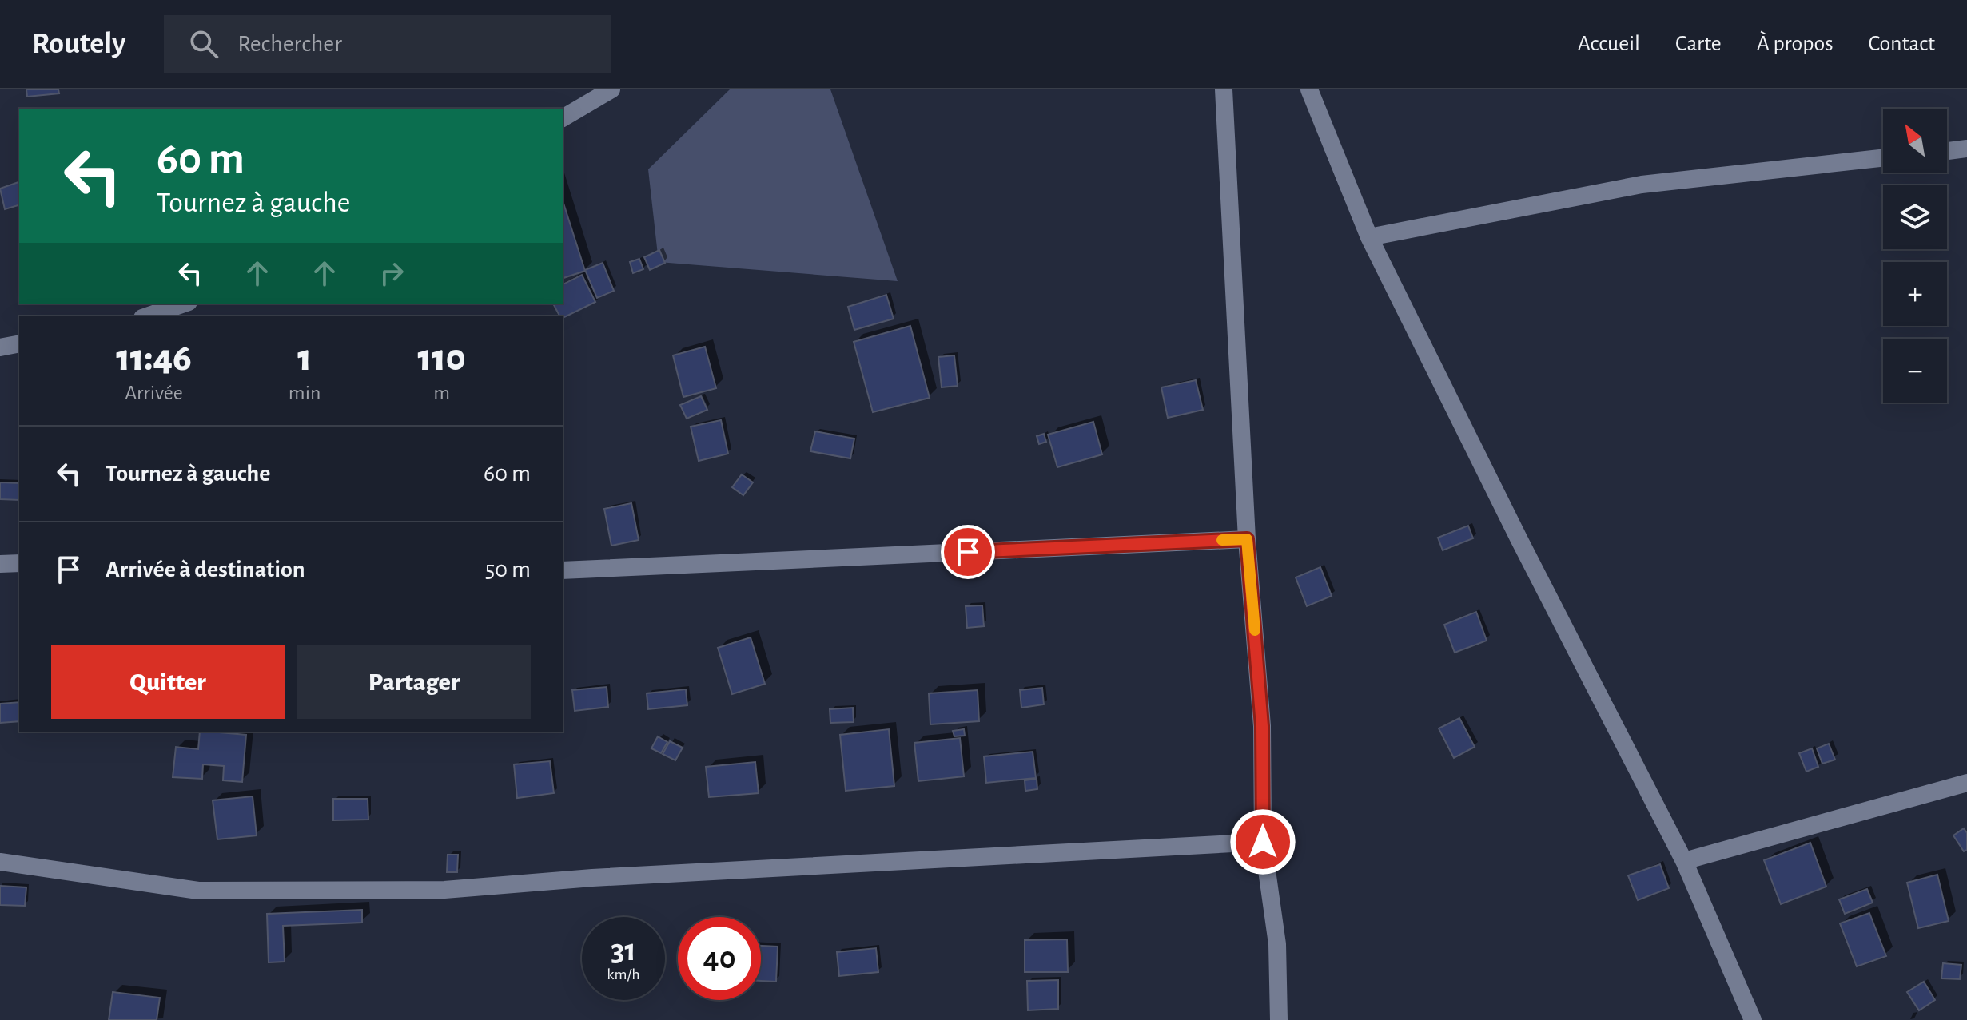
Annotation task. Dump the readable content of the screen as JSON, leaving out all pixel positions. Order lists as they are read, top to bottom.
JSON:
{
  "north": "top left",
  "page": {
    "header": "Routely",
    "search": "Rechercher",
    "nav": [
      "Accueil",
      "Carte",
      "À propos",
      "Contact"
    ],
    "map_buttons": ["+", "−"],
    "turn": ["60 m", "Tournez à gauche"],
    "eta": [
      "11:46",
      "Arrivée",
      "1",
      "min",
      "110",
      "m"
    ],
    "list": [
      {
        "name": "Tournez à gauche",
        "value": "60 m"
      },
      {
        "name": "Arrivée à destination",
        "value": "50 m"
      }
    ],
    "buttons": ["Quitter", "Partager"],
    "speed": "31 km/h",
    "limit": "40"
  }
}
